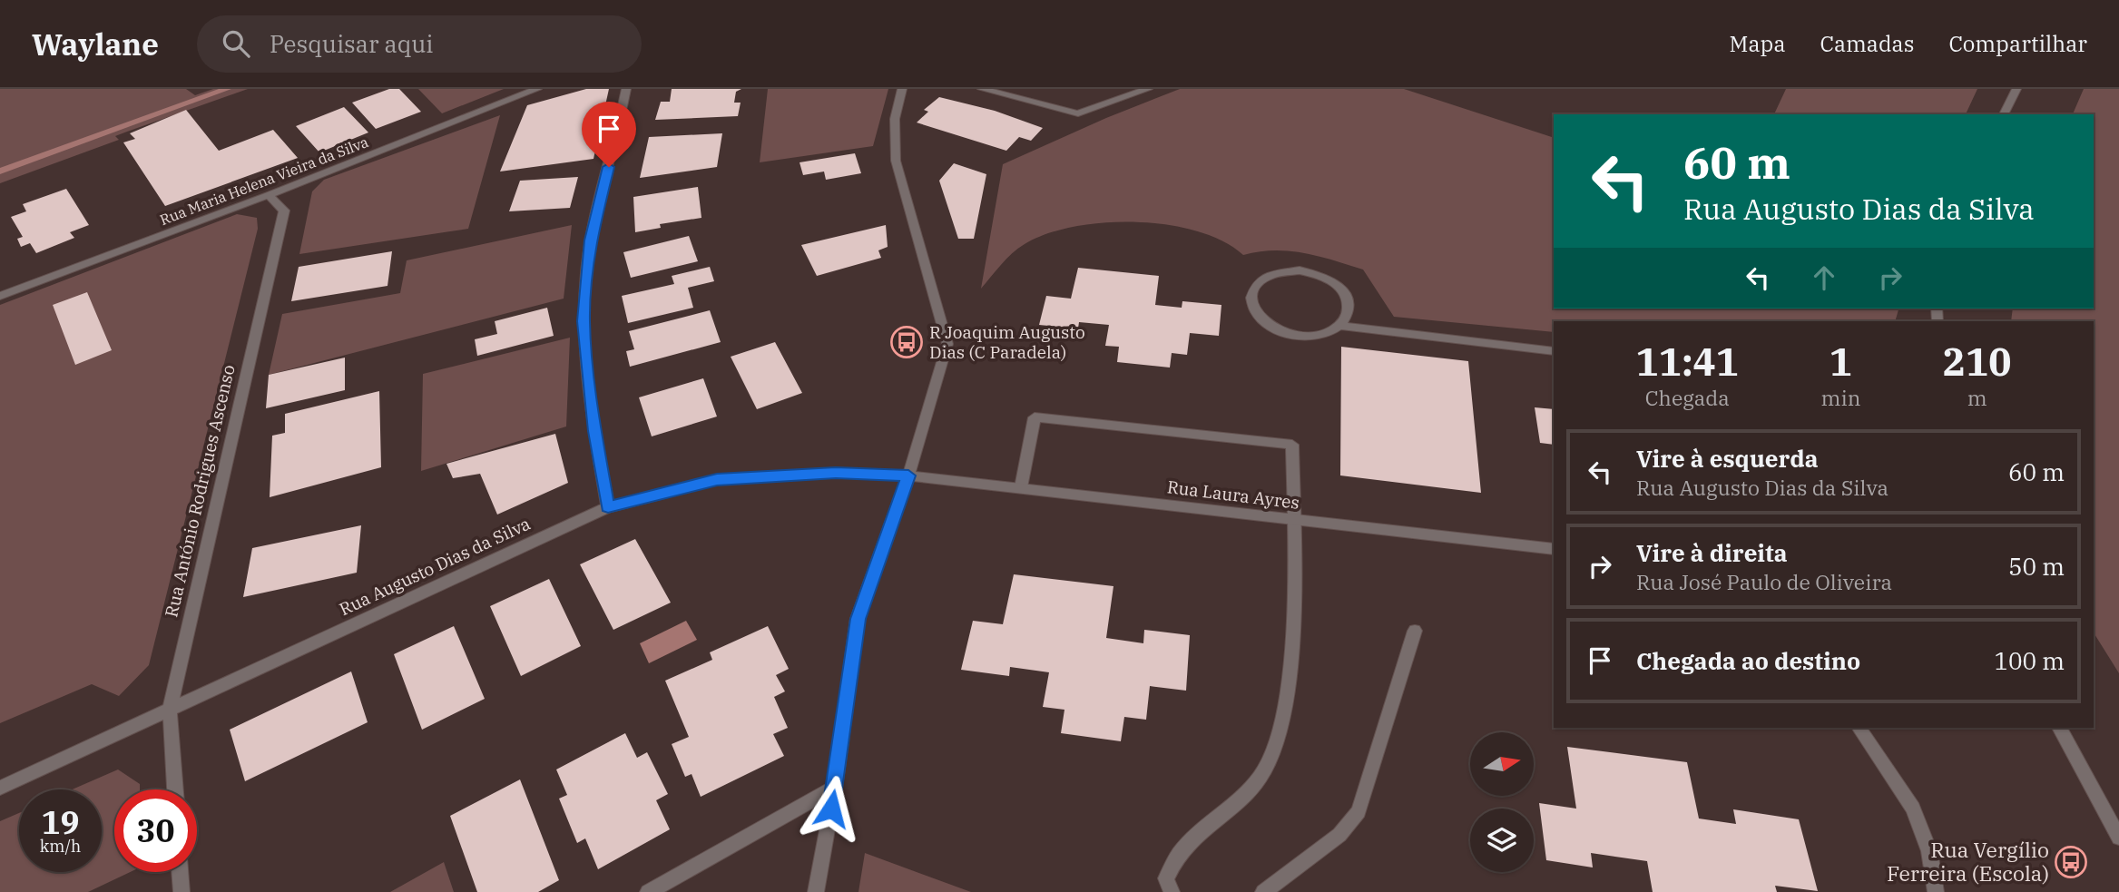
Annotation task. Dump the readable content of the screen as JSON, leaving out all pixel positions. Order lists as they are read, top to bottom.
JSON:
{
  "streets": {
    "street": [
      "Rua Maria Helena Vieira da Silva",
      "Rua António Rodrigues Ascenso",
      "Rua Laura Ayres",
      "Rua Augusto Dias da Silva"
    ]
  },
  "crossings": [
    ["Rua Maria Helena Vieira da Silva", "Rua António Rodrigues Ascenso"],
    ["Rua António Rodrigues Ascenso", "Rua Augusto Dias da Silva"],
    ["Rua Laura Ayres", "Rua Augusto Dias da Silva"]
  ],
  "places": {
    "bus stop": ["R Joaquim Augusto Dias (C Paradela)", "Rua Vergílio Ferreira (Escola)"]
  },
  "north": "right",
  "page": {
    "header": "Waylane",
    "search": "Pesquisar aqui",
    "nav": ["Mapa", "Camadas", "Compartilhar"],
    "turn": ["60 m", "Rua Augusto Dias da Silva"],
    "eta": [
      "11:41",
      "Chegada",
      "1",
      "min",
      "210",
      "m"
    ],
    "list": [
      {
        "name": "Vire à esquerda",
        "note": "Rua Augusto Dias da Silva",
        "value": "60 m"
      },
      {
        "name": "Vire à direita",
        "note": "Rua José Paulo de Oliveira",
        "value": "50 m"
      },
      {
        "name": "Chegada ao destino",
        "value": "100 m"
      }
    ],
    "speed": "19 km/h",
    "limit": "30"
  }
}
